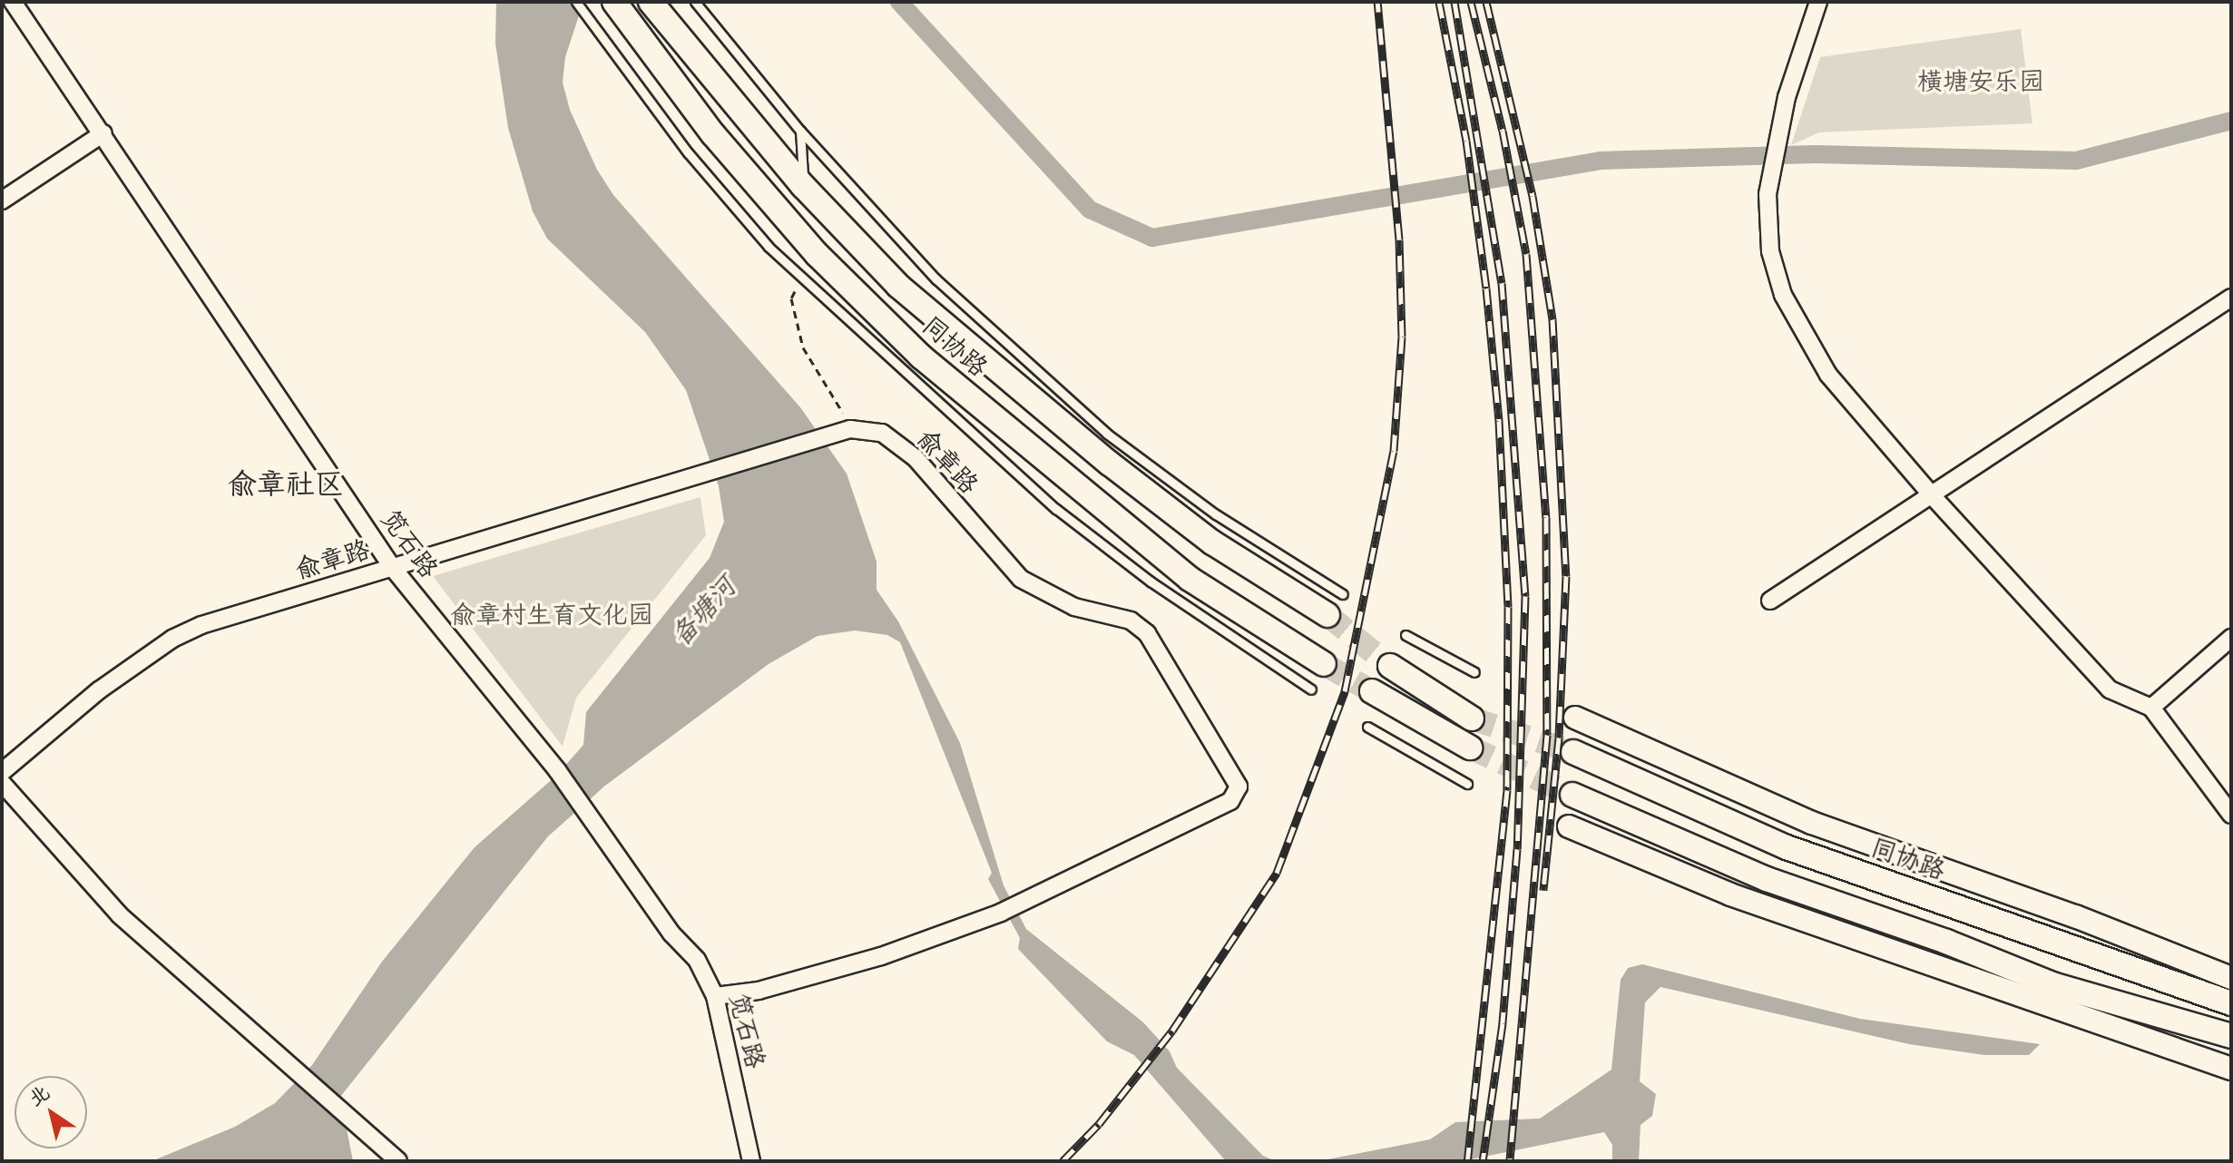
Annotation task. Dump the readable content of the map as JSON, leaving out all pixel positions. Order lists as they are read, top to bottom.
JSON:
{
  "streets": {
    "main road": ["同协路"],
    "street": ["俞章路", "笕石路"]
  },
  "crossings": [
    ["俞章路", "笕石路"]
  ],
  "districts": ["俞章社区"],
  "water": ["备塘河"],
  "parks": ["横塘安乐园", "俞章村生育文化园"],
  "north": "top left"
}
